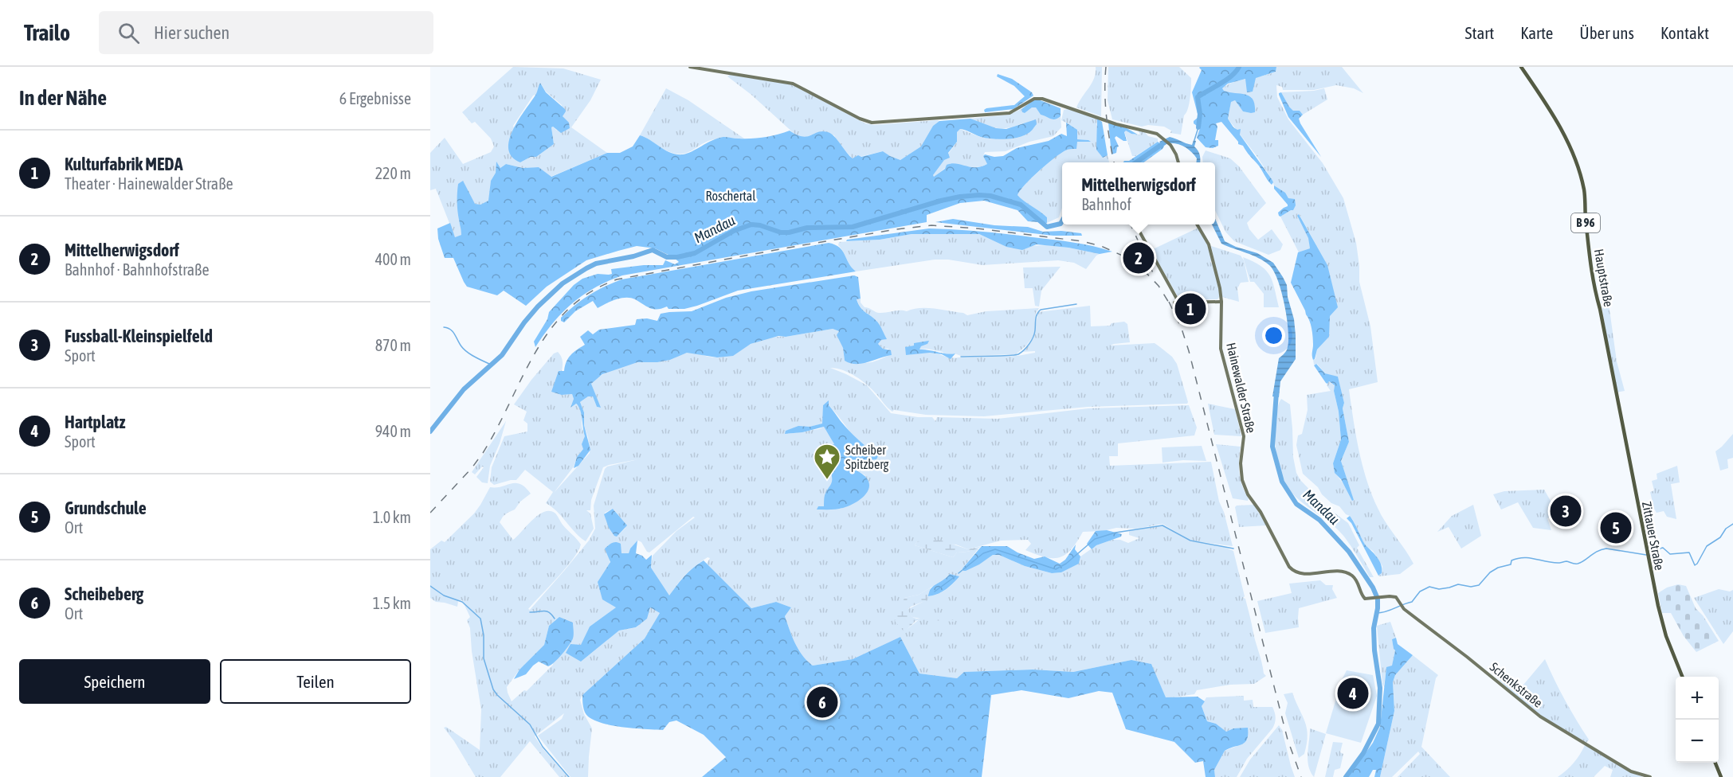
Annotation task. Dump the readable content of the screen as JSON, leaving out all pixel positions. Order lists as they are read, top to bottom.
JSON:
{
  "streets": {
    "main road": [
      "B 96",
      "Hauptstraße",
      "Hainewalder Straße",
      "Zittauer Straße",
      "Schenkstraße"
    ]
  },
  "crossings": [
    ["Hauptstraße", "Zittauer Straße"],
    ["Hainewalder Straße", "Schenkstraße"]
  ],
  "water": ["Mandau"],
  "parks": ["Roschertal"],
  "places": {
    "place": ["Scheiber Spitzberg"]
  },
  "page": {
    "header": "Trailo",
    "search": "Hier suchen",
    "nav": [
      "Start",
      "Karte",
      "Über uns",
      "Kontakt"
    ],
    "heading": ["In der Nähe", "6 Ergebnisse"],
    "list": [
      {
        "mark": "1",
        "name": "Kulturfabrik MEDA",
        "note": "Theater · Hainewalder Straße",
        "value": "220 m"
      },
      {
        "mark": "2",
        "name": "Mittelherwigsdorf",
        "note": "Bahnhof · Bahnhofstraße",
        "value": "400 m"
      },
      {
        "mark": "3",
        "name": "Fussball-Kleinspielfeld",
        "note": "Sport",
        "value": "870 m"
      },
      {
        "mark": "4",
        "name": "Hartplatz",
        "note": "Sport",
        "value": "940 m"
      },
      {
        "mark": "5",
        "name": "Grundschule",
        "note": "Ort",
        "value": "1.0 km"
      },
      {
        "mark": "6",
        "name": "Scheibeberg",
        "note": "Ort",
        "value": "1.5 km"
      }
    ],
    "popup": ["Mittelherwigsdorf", "Bahnhof"],
    "pins": [
      "2",
      "1",
      "3",
      "5",
      "4",
      "6"
    ],
    "buttons": ["Speichern", "Teilen"],
    "map_buttons": ["+", "−"]
  }
}
